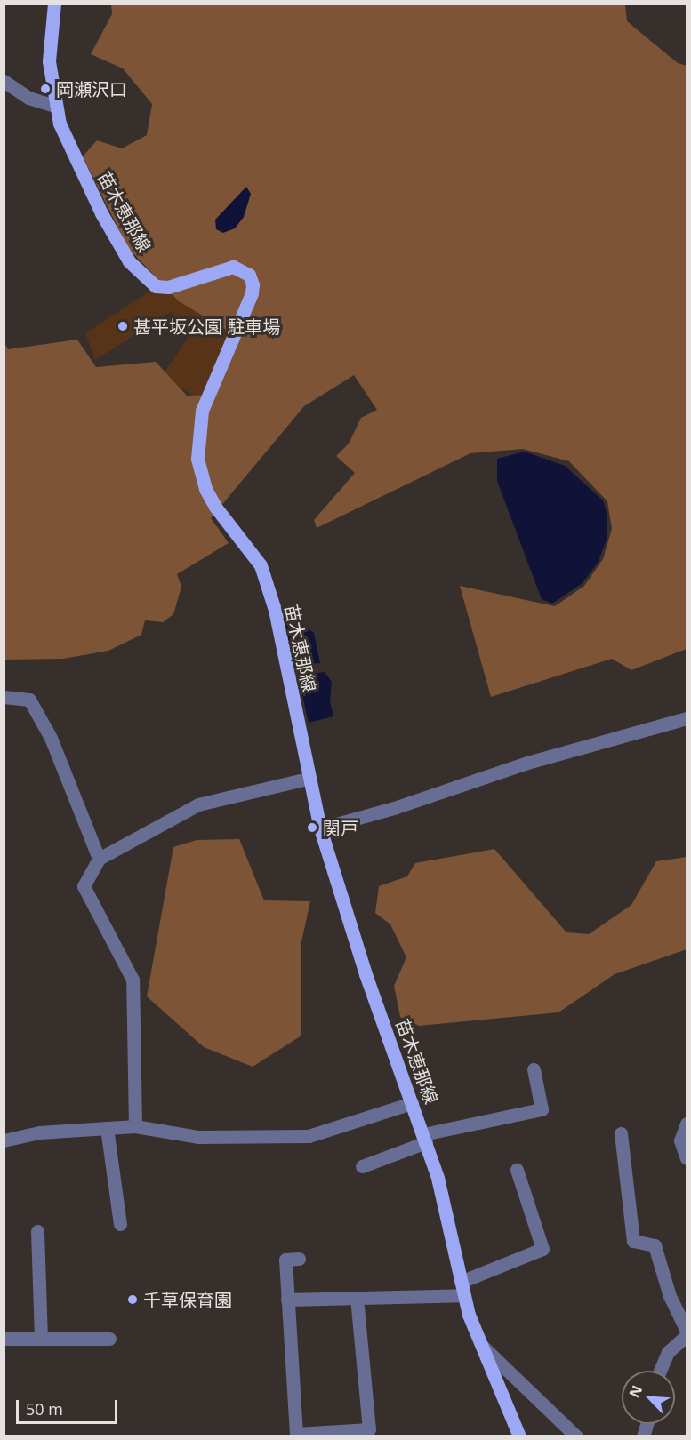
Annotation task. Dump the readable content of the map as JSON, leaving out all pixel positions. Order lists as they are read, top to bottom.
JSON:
{
  "streets": {
    "main road": ["苗木恵那線"]
  },
  "places": [
    "岡瀬沢口",
    "甚平坂公園 駐車場",
    "関戸",
    "千草保育園"
  ],
  "scale_bar": "50 m",
  "north": "top left"
}
